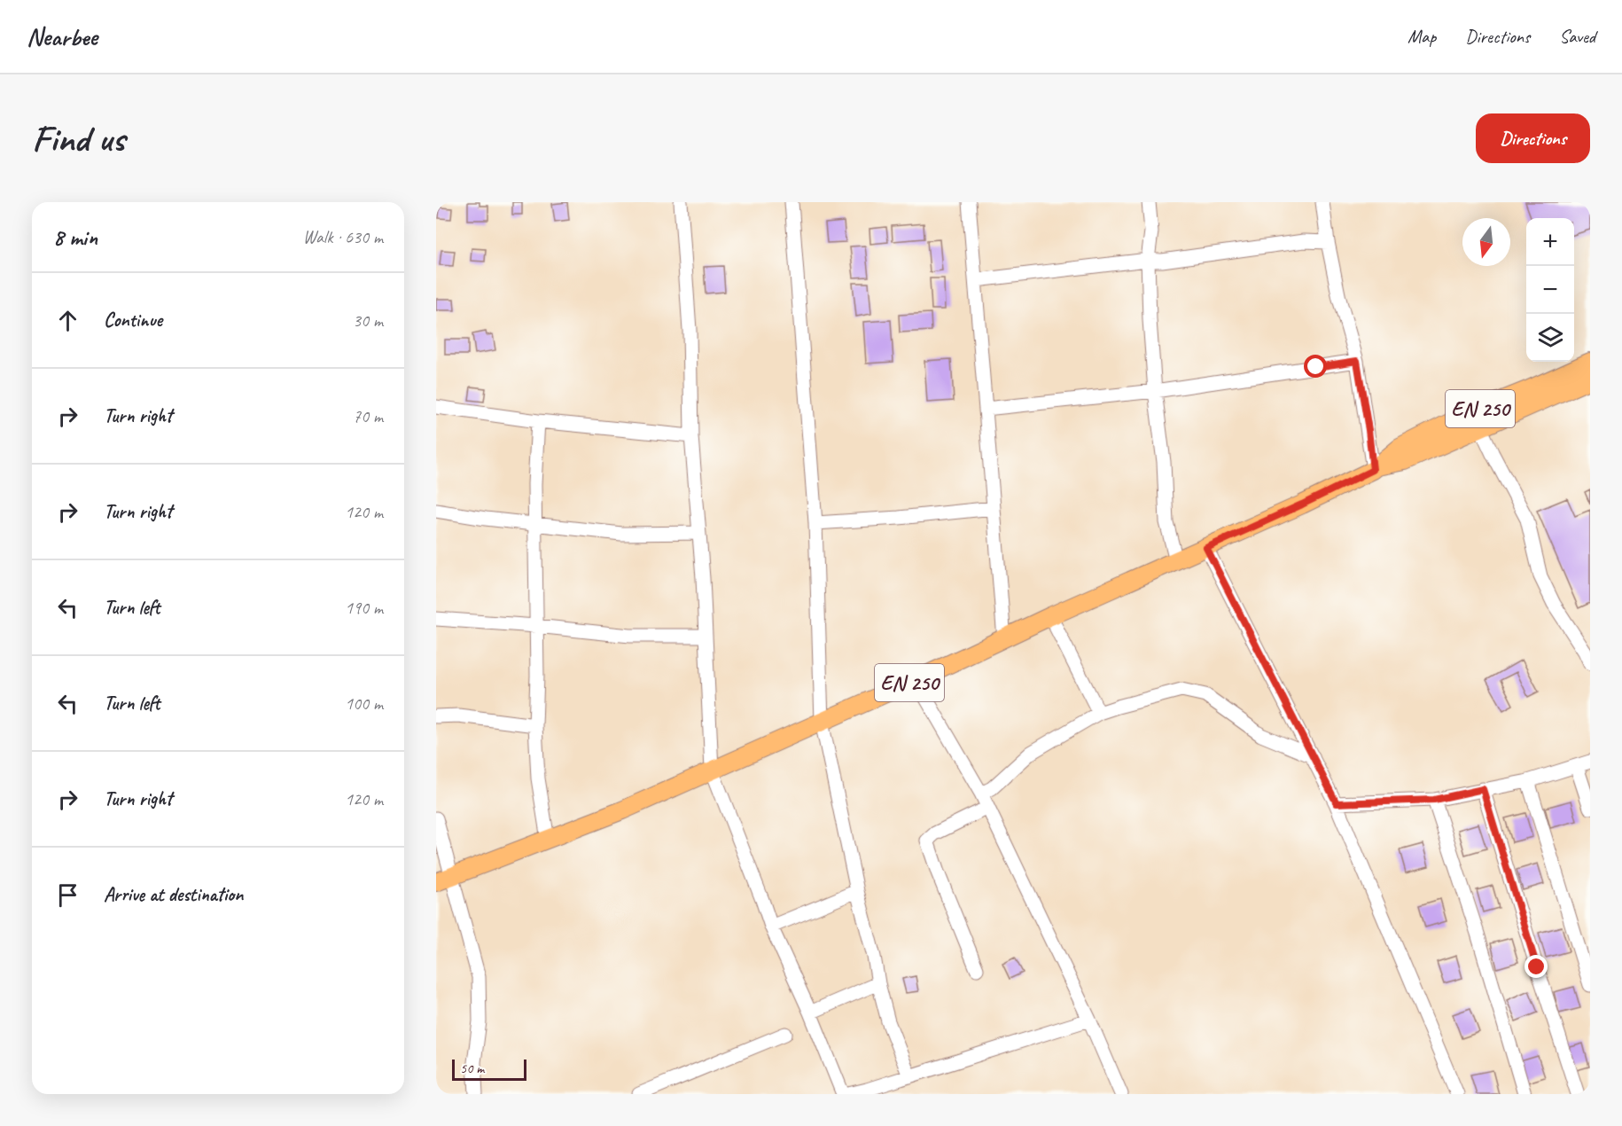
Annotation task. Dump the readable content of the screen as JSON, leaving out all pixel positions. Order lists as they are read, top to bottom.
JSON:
{
  "streets": {
    "main road": ["EN 250"]
  },
  "scale_bar": "50 m",
  "north": "bottom",
  "page": {
    "header": "Nearbee",
    "nav": ["Map", "Directions", "Saved"],
    "buttons": "Directions",
    "title": "Find us",
    "heading": ["8 min", "Walk · 630 m"],
    "map_buttons": ["+", "−"],
    "list": [
      ["Continue", "30 m"],
      ["Turn right", "70 m"],
      ["Turn right", "120 m"],
      ["Turn left", "190 m"],
      ["Turn left", "100 m"],
      ["Turn right", "120 m"],
      "Arrive at destination"
    ],
    "scale": "50 m"
  }
}
